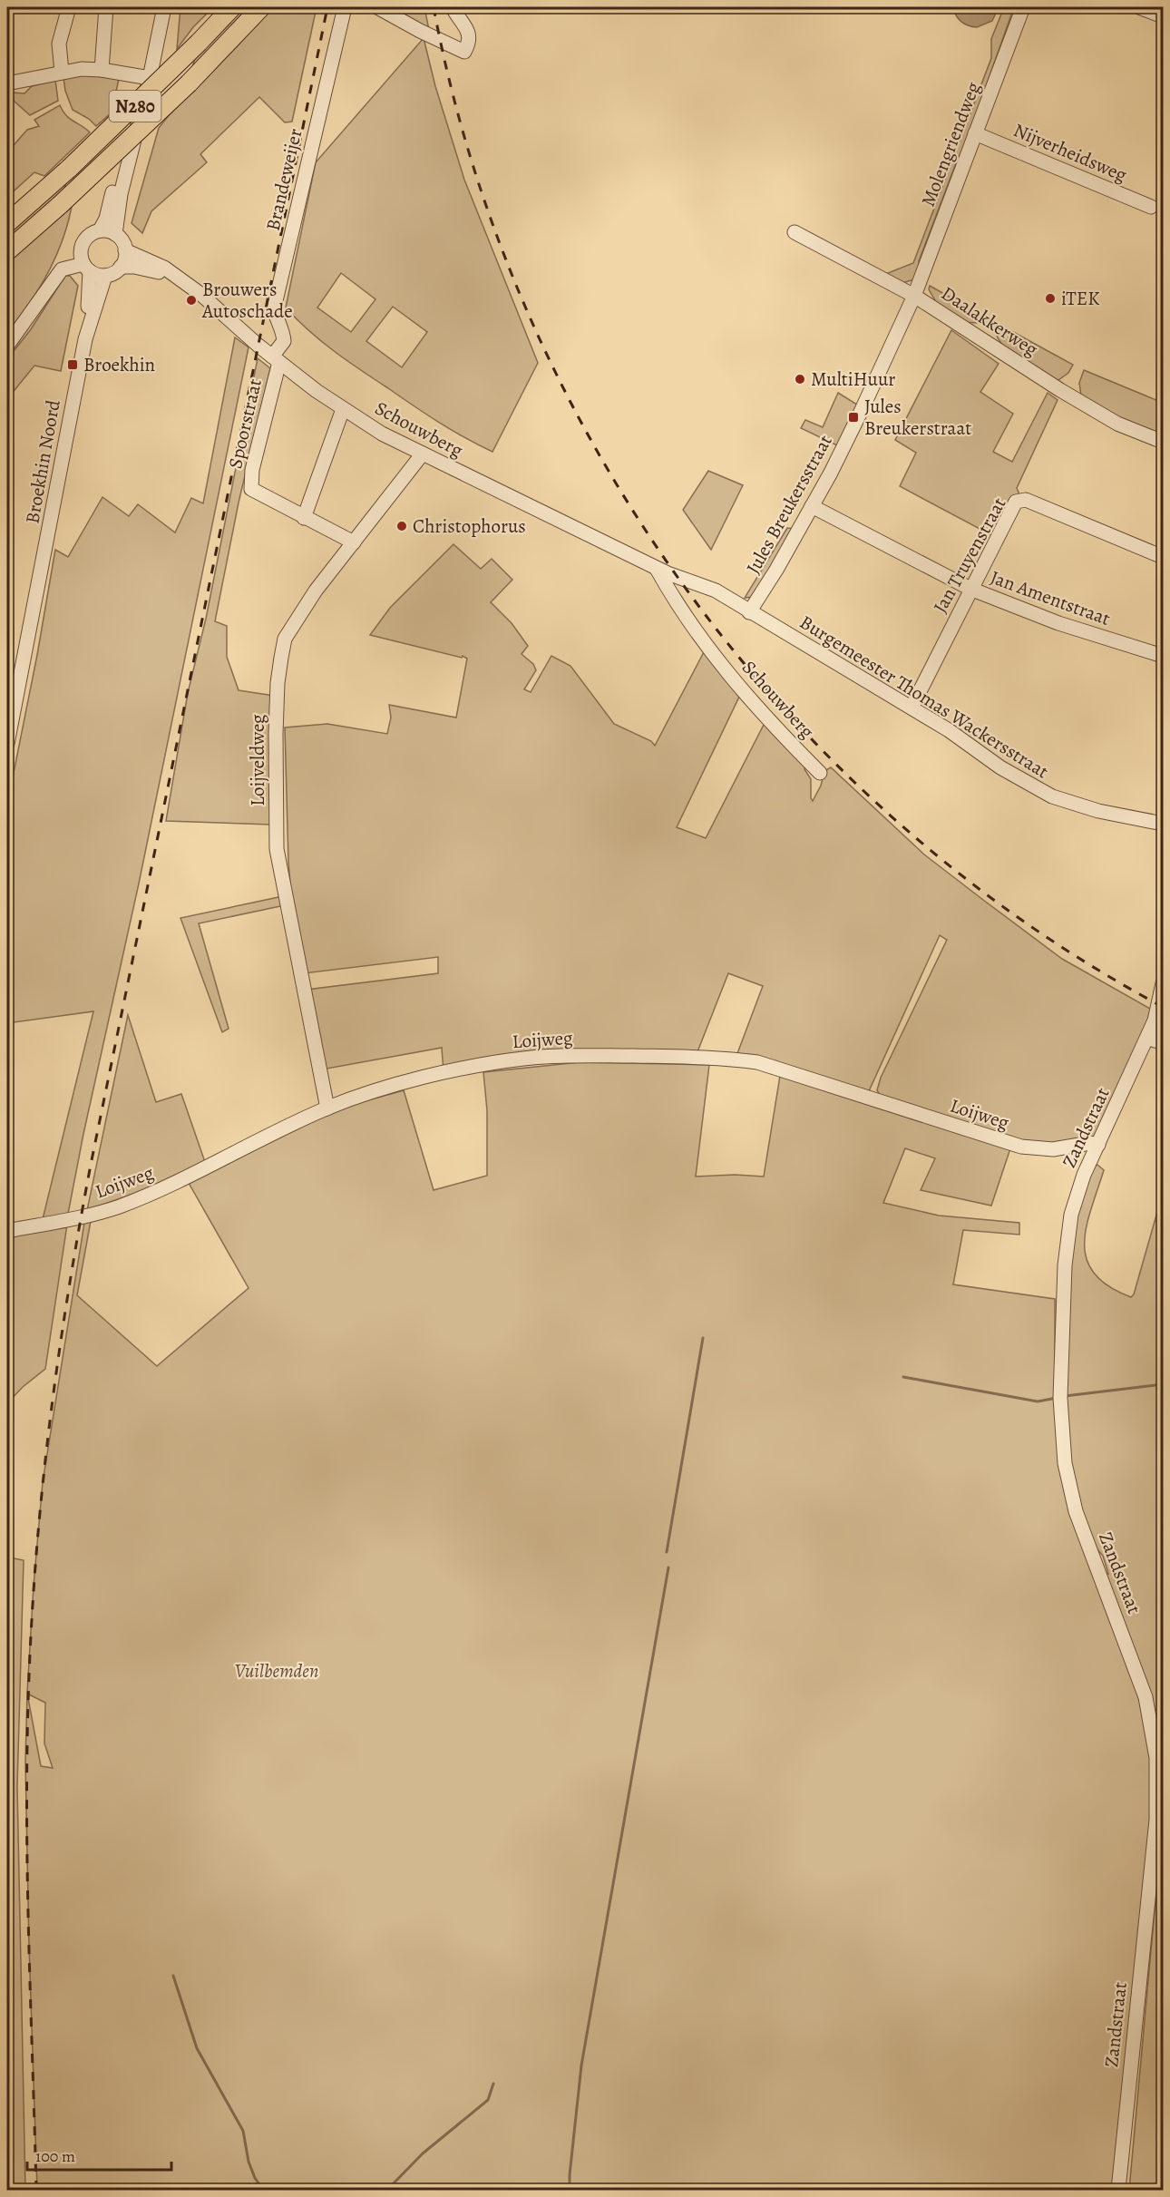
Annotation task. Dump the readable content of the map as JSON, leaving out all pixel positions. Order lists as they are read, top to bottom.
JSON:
{
  "streets": {
    "main road": ["N280"],
    "street": [
      "Molengriendweg",
      "Nijverheidsweg",
      "Brandeweijer",
      "Daalakkerweg",
      "Spoorstraat",
      "Schouwberg",
      "Broekhin Noord",
      "Jules Breukersstraat",
      "Jan Truyenstraat",
      "Jan Amentstraat",
      "Burgemeester Thomas Wackersstraat",
      "Loijveldweg",
      "Loijweg",
      "Zandstraat"
    ]
  },
  "crossings": [
    ["Molengriendweg", "Nijverheidsweg"],
    ["Molengriendweg", "Daalakkerweg"],
    ["Molengriendweg", "Jules Breukersstraat"],
    ["Brandeweijer", "Spoorstraat"],
    ["Brandeweijer", "Schouwberg"],
    ["Daalakkerweg", "Jules Breukersstraat"],
    ["Spoorstraat", "Schouwberg"],
    ["Schouwberg", "Broekhin Noord"],
    ["Schouwberg", "Burgemeester Thomas Wackersstraat"],
    ["Schouwberg", "Loijveldweg"],
    ["Jules Breukersstraat", "Jan Amentstraat"],
    ["Jules Breukersstraat", "Burgemeester Thomas Wackersstraat"],
    ["Jan Truyenstraat", "Jan Amentstraat"],
    ["Jan Truyenstraat", "Burgemeester Thomas Wackersstraat"],
    ["Loijveldweg", "Loijweg"],
    ["Loijweg", "Zandstraat"]
  ],
  "parks": ["Vuilbemden"],
  "places": {
    "other": [
      "iTEK",
      "Brouwers Autoschade",
      "MultiHuur",
      "Christophorus"
    ],
    "transit": ["Broekhin", "Jules Breukerstraat"]
  },
  "scale_bar": "100 m"
}
